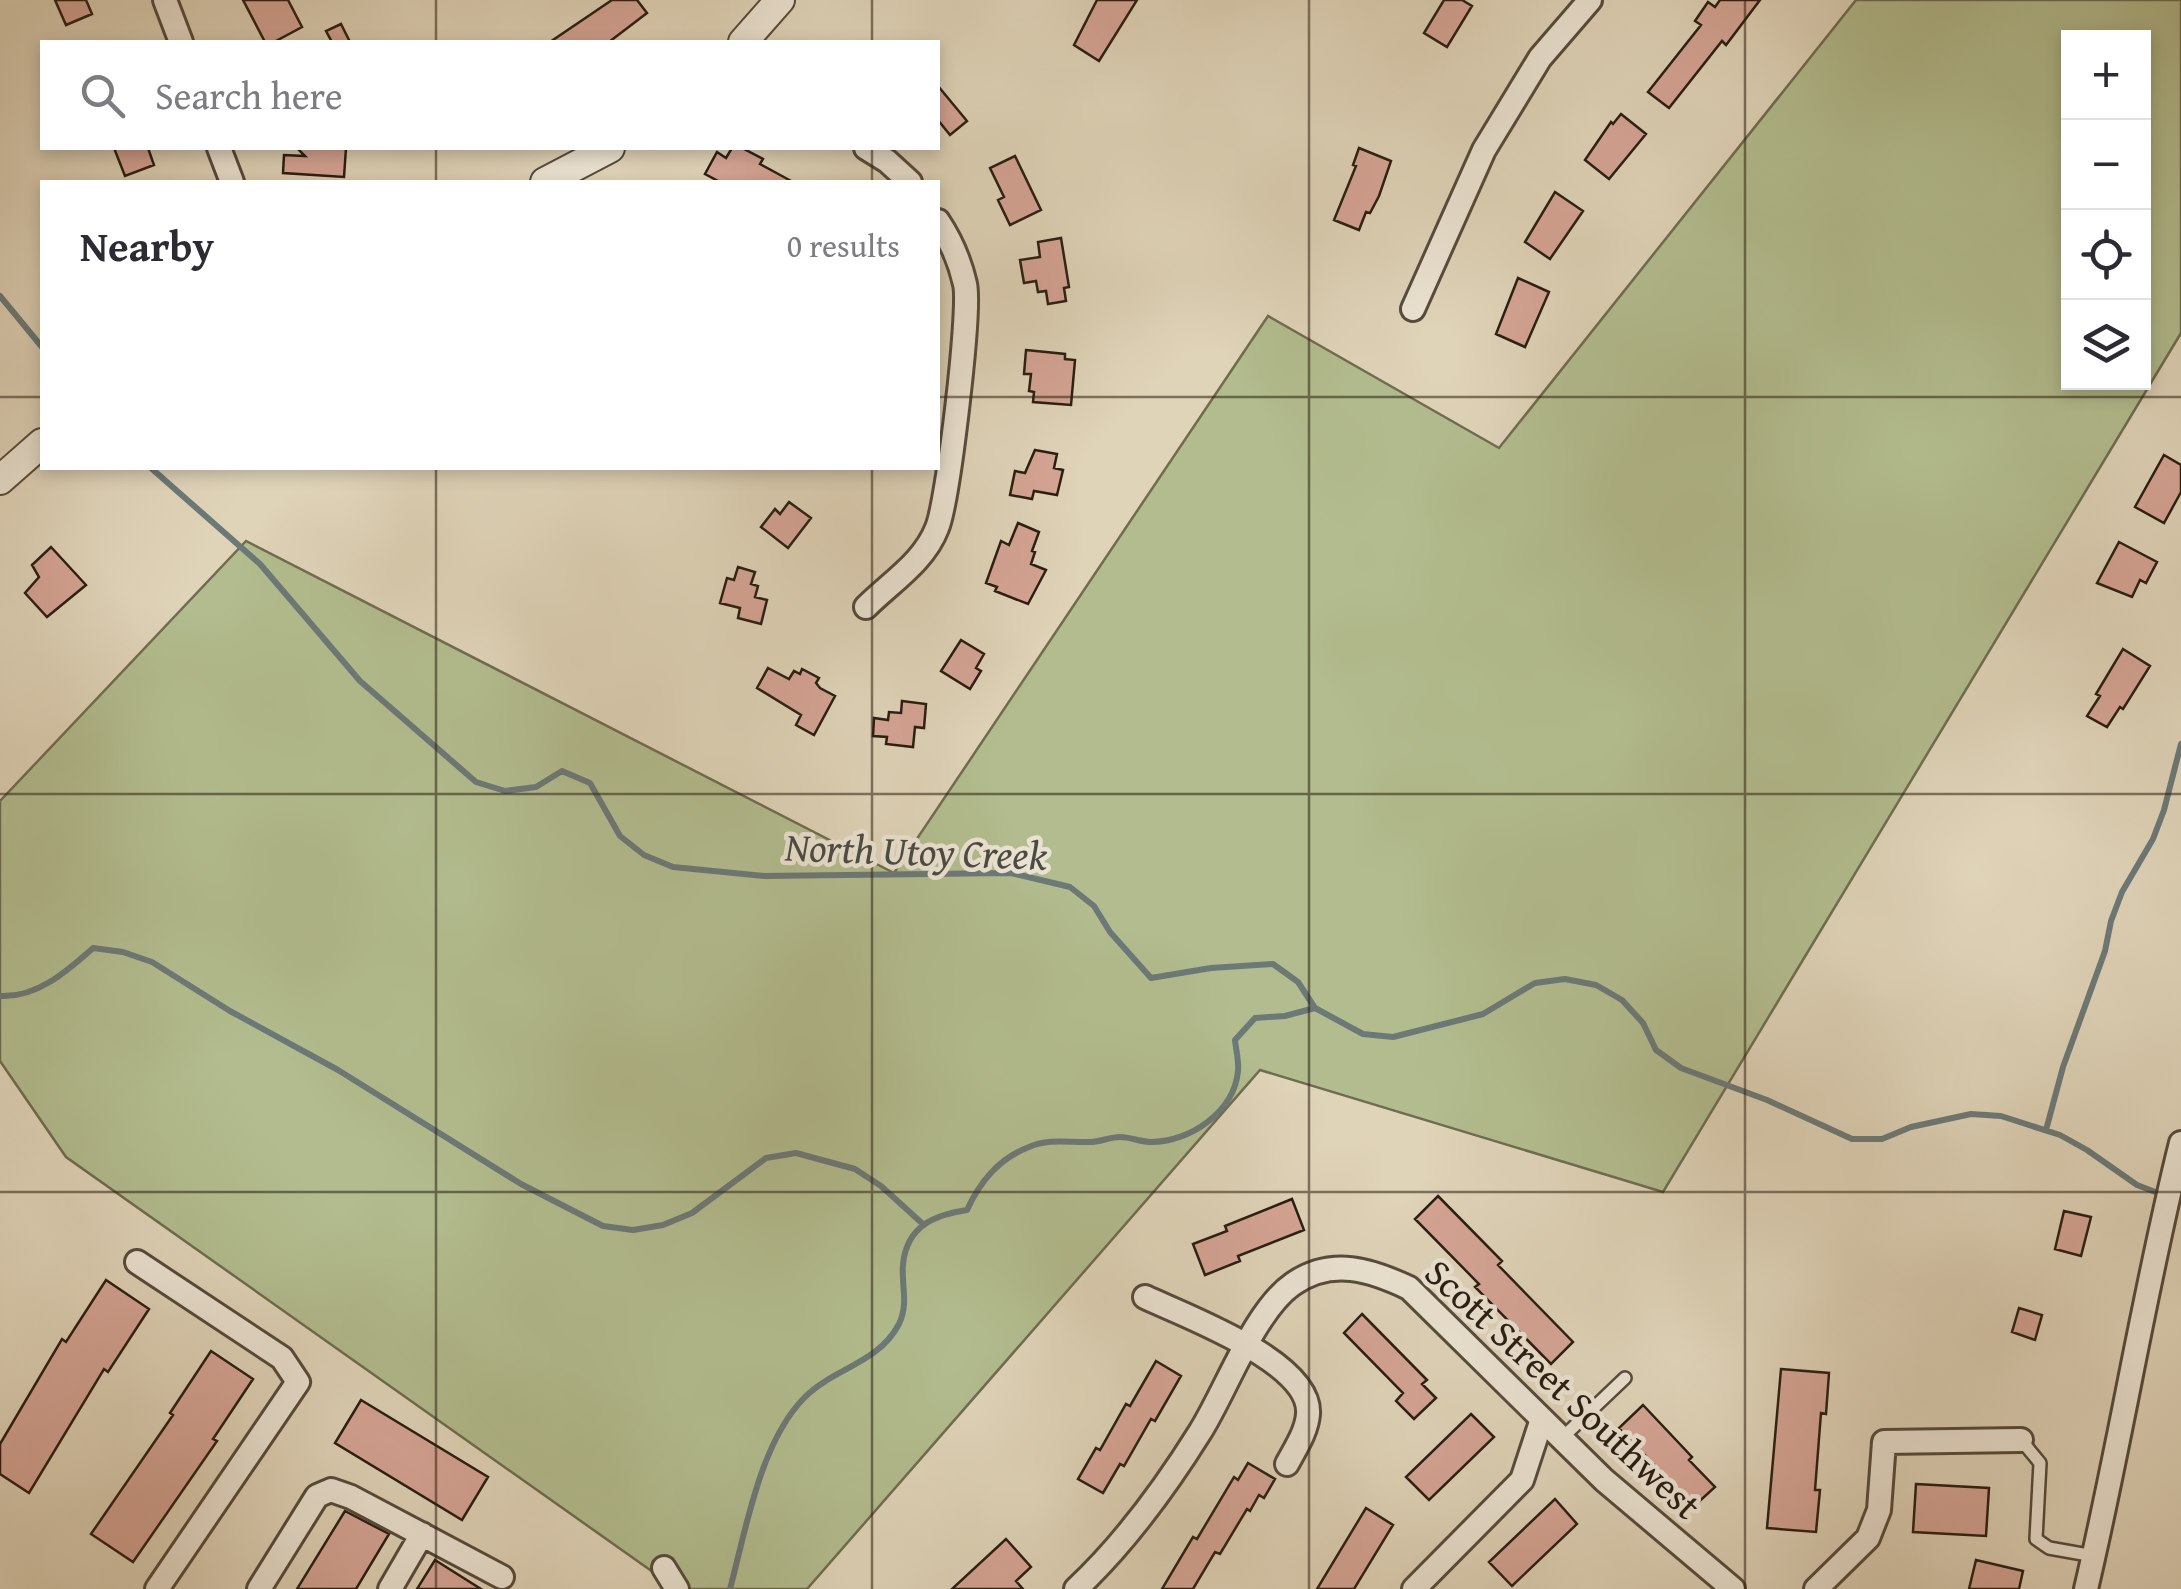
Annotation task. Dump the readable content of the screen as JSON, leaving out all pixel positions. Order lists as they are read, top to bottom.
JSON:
{
  "streets": {
    "street": ["Scott Street Southwest"]
  },
  "water": ["North Utoy Creek"],
  "page": {
    "map_buttons": ["+", "−"],
    "search": "Search here",
    "heading": ["Nearby", "0 results"]
  }
}
